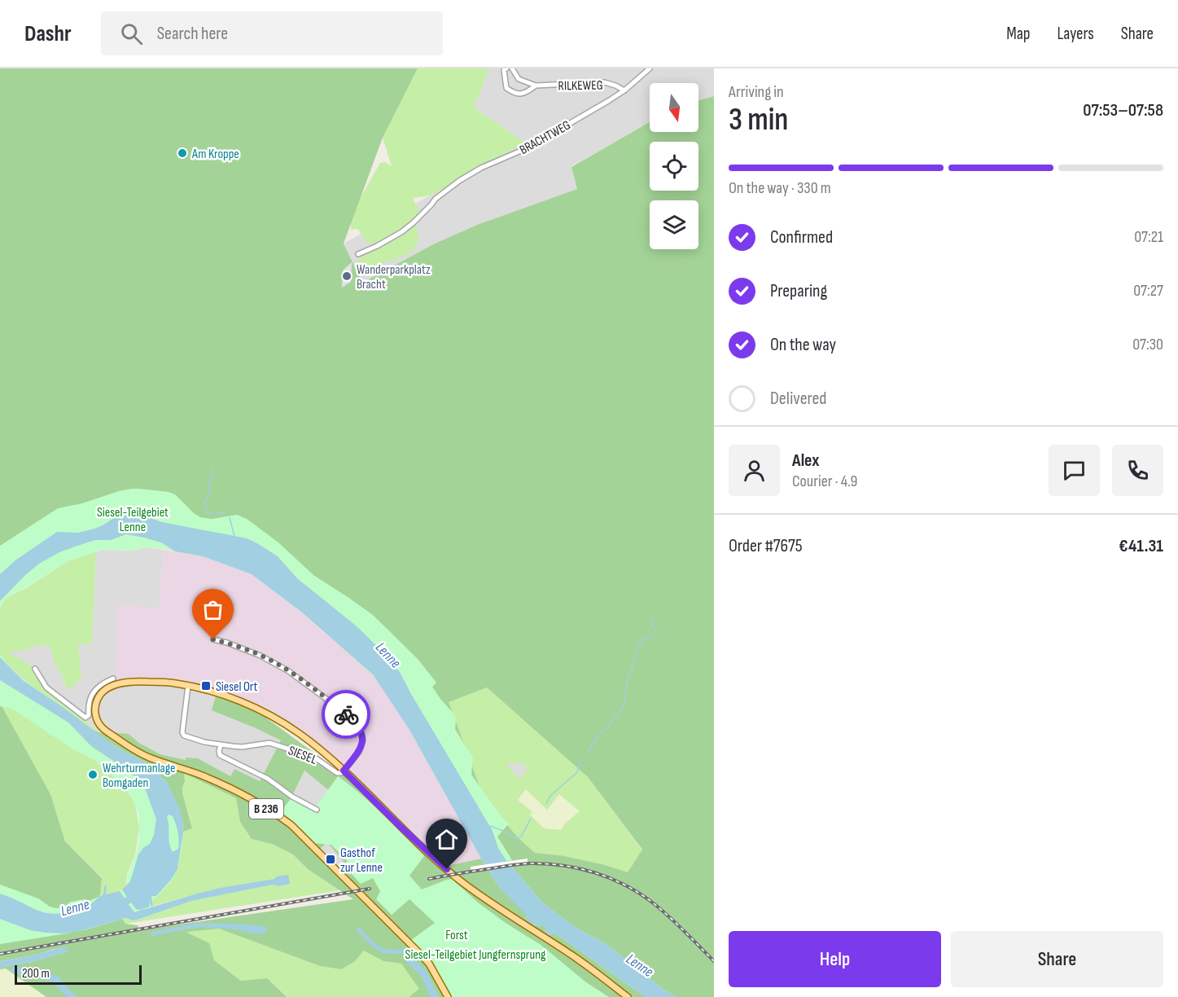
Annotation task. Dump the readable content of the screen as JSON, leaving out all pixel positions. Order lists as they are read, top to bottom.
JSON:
{
  "streets": {
    "main road": ["SIESEL", "B 236"],
    "street": ["RILKEWEG", "BRACHTWEG"]
  },
  "crossings": [
    ["RILKEWEG", "BRACHTWEG"],
    ["SIESEL", "B 236"]
  ],
  "water": ["Lenne"],
  "parks": ["Siesel-Teilgebiet Lenne", "Forst", "Siesel-Teilgebiet Jungfernsprung"],
  "places": {
    "other": ["Am Kroppe", "Wanderparkplatz Bracht", "Wehrturmanlage Bomgaden"],
    "transit": ["Siesel Ort", "Gasthof zur Lenne"]
  },
  "scale_bar": "200 m",
  "north": "bottom",
  "page": {
    "header": "Dashr",
    "search": "Search here",
    "nav": ["Map", "Layers", "Share"],
    "heading": ["3 min", "Arriving in", "07:53–07:58"],
    "panel": [
      "Alex",
      "Courier · 4.9",
      "Order #7675",
      "€41.31"
    ],
    "bar": "On the way · 330 m",
    "list": [
      ["Confirmed", "07:21"],
      ["Preparing", "07:27"],
      ["On the way", "07:30"],
      "Delivered"
    ],
    "buttons": ["Help", "Share"],
    "scale": "200 m"
  }
}
